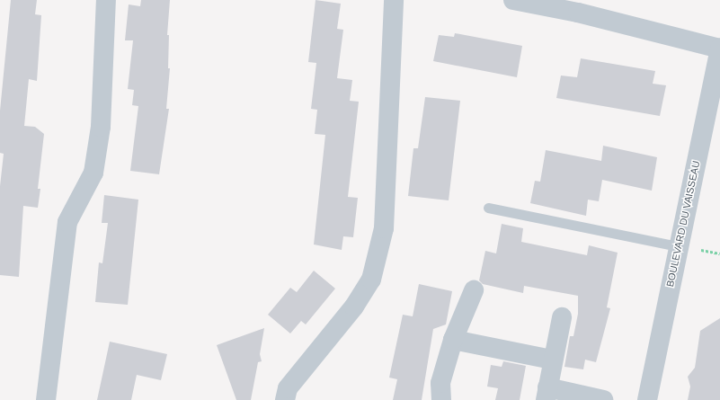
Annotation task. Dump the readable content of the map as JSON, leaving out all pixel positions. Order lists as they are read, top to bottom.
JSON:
{
  "streets": {
    "street": ["BOULEVARD DU VAISSEAU"]
  }
}
